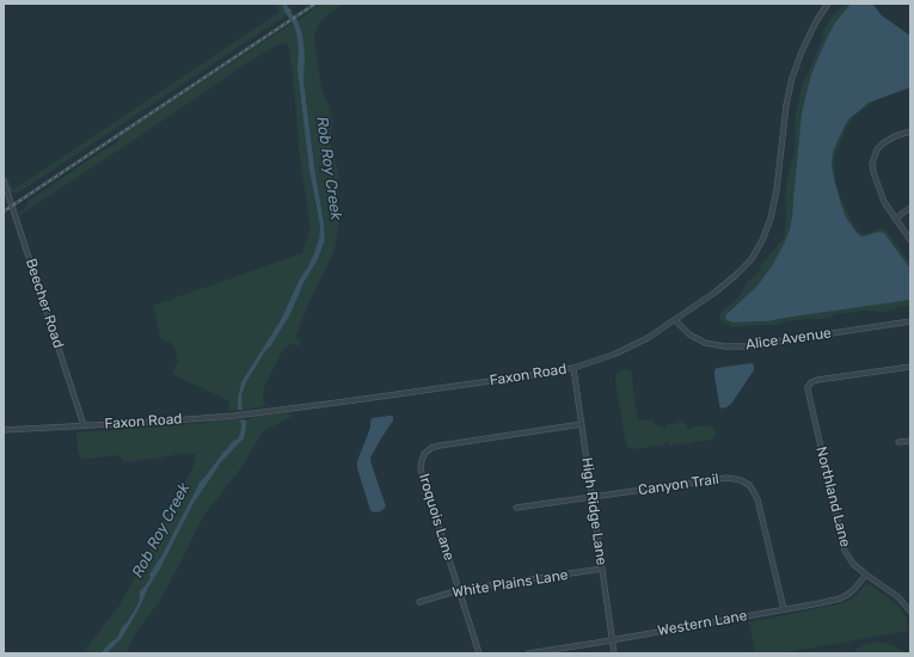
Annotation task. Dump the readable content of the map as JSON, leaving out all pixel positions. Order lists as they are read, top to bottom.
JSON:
{
  "streets": {
    "street": [
      "Beecher Road",
      "Alice Avenue",
      "Faxon Road",
      "Canyon Trail",
      "Northland Lane",
      "High Ridge Lane",
      "Iroquois Lane",
      "White Plains Lane",
      "Western Lane"
    ]
  },
  "crossings": [
    ["Beecher Road", "Faxon Road"],
    ["Alice Avenue", "Faxon Road"],
    ["Faxon Road", "High Ridge Lane"],
    ["Canyon Trail", "High Ridge Lane"],
    ["Canyon Trail", "Western Lane"],
    ["Northland Lane", "Western Lane"],
    ["High Ridge Lane", "Iroquois Lane"],
    ["High Ridge Lane", "White Plains Lane"],
    ["High Ridge Lane", "Western Lane"],
    ["Iroquois Lane", "White Plains Lane"]
  ],
  "water": ["Rob Roy Creek"]
}
